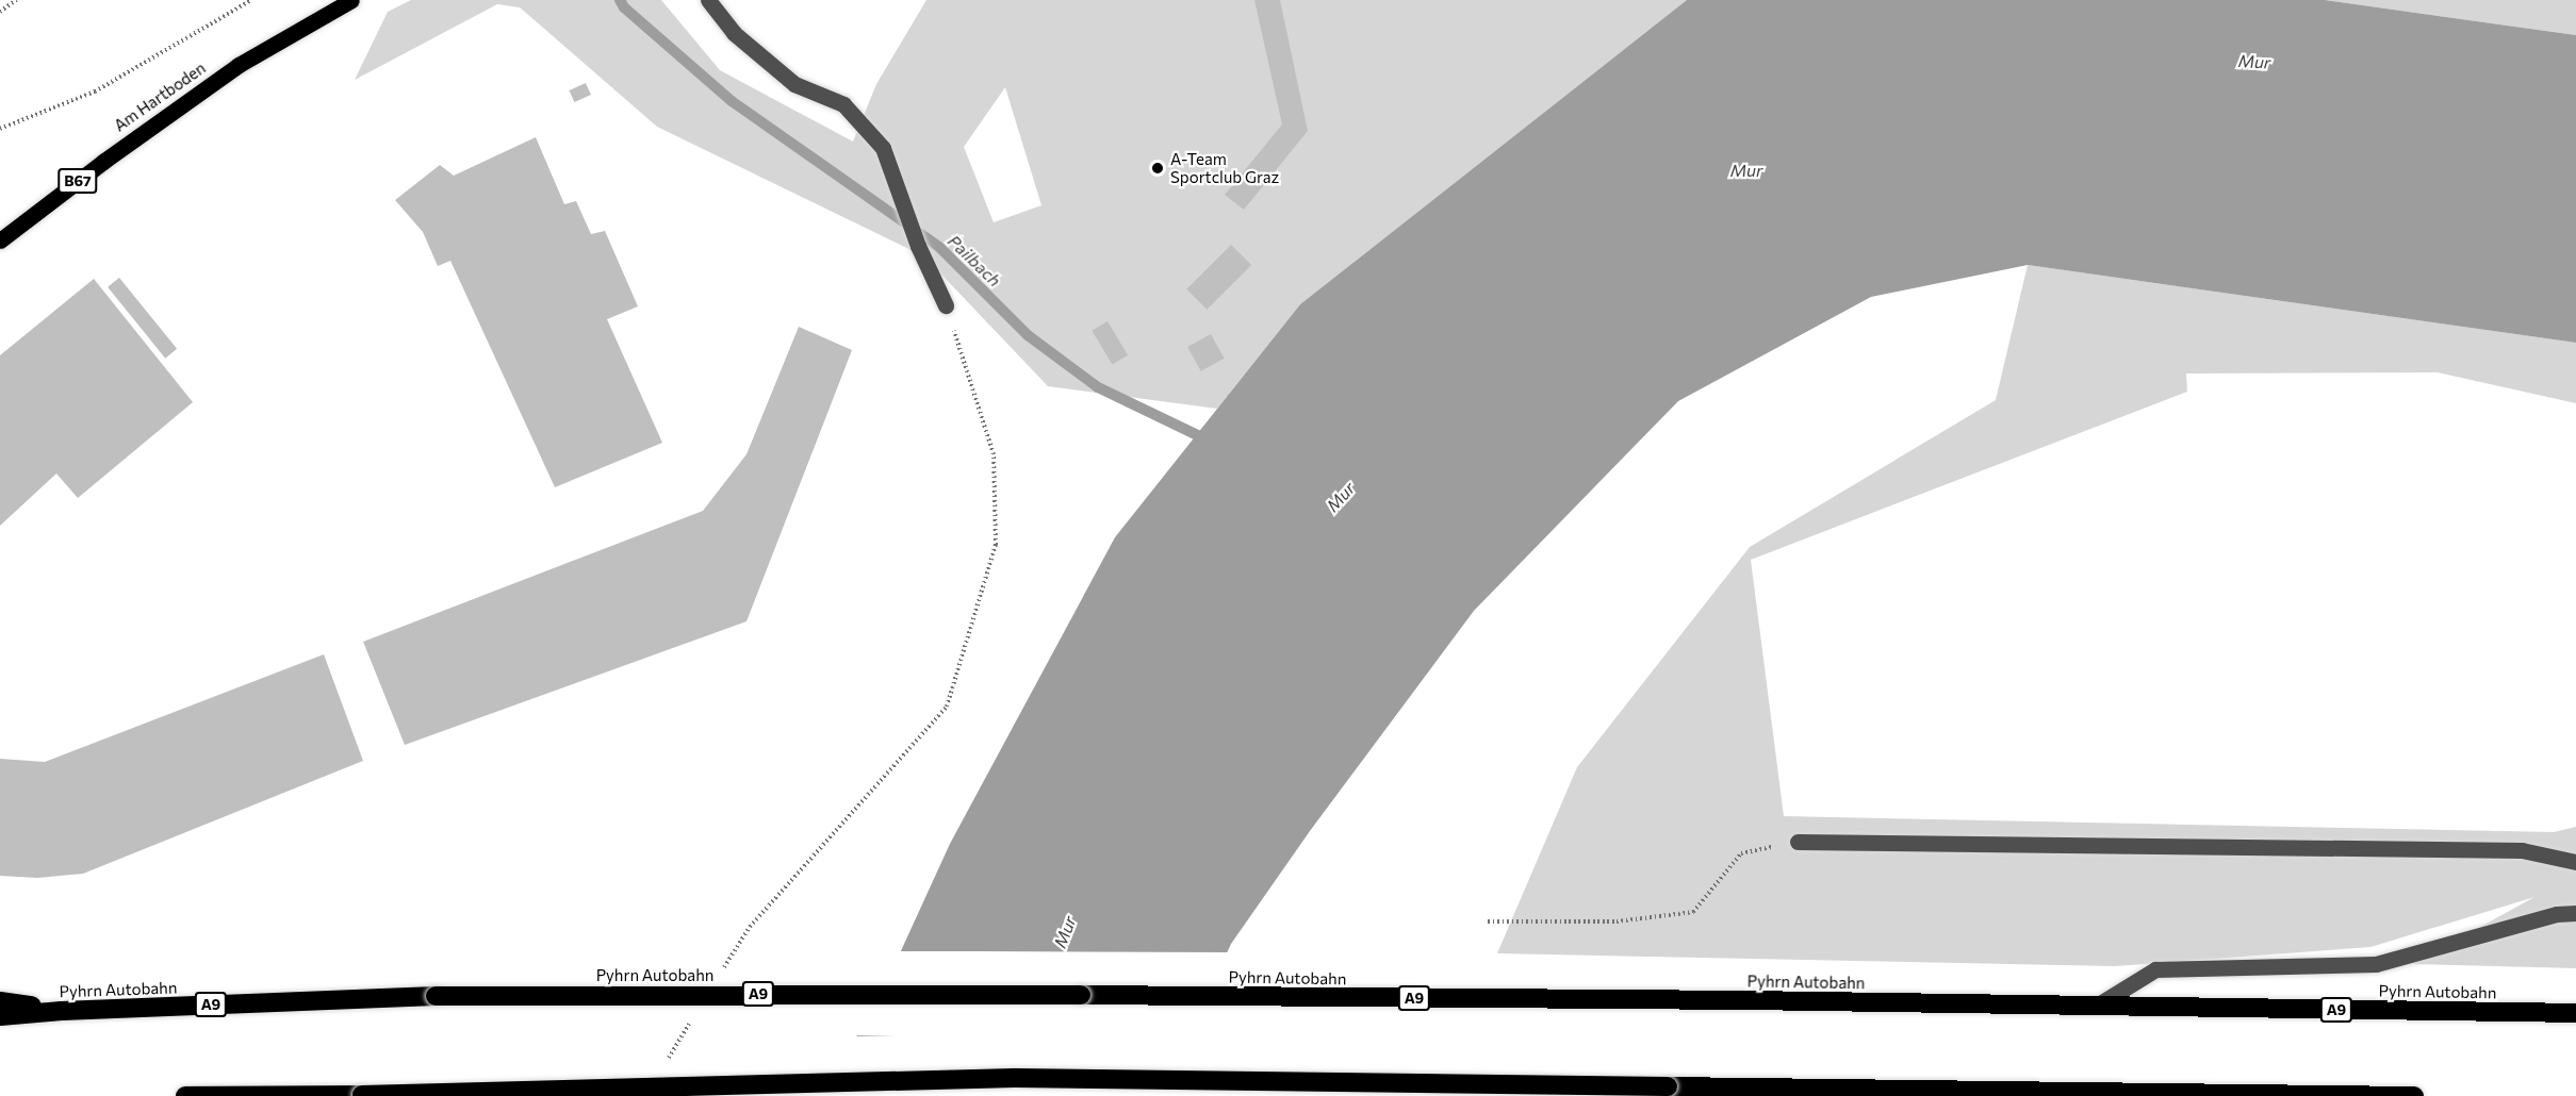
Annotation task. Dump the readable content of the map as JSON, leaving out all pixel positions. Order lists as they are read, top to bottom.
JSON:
{
  "streets": {
    "highway": ["Pyhrn Autobahn", "A9"],
    "main road": ["Am Hartboden", "B67"]
  },
  "water": ["Mur", "Pailbach"],
  "places": ["A-Team Sportclub Graz"]
}
